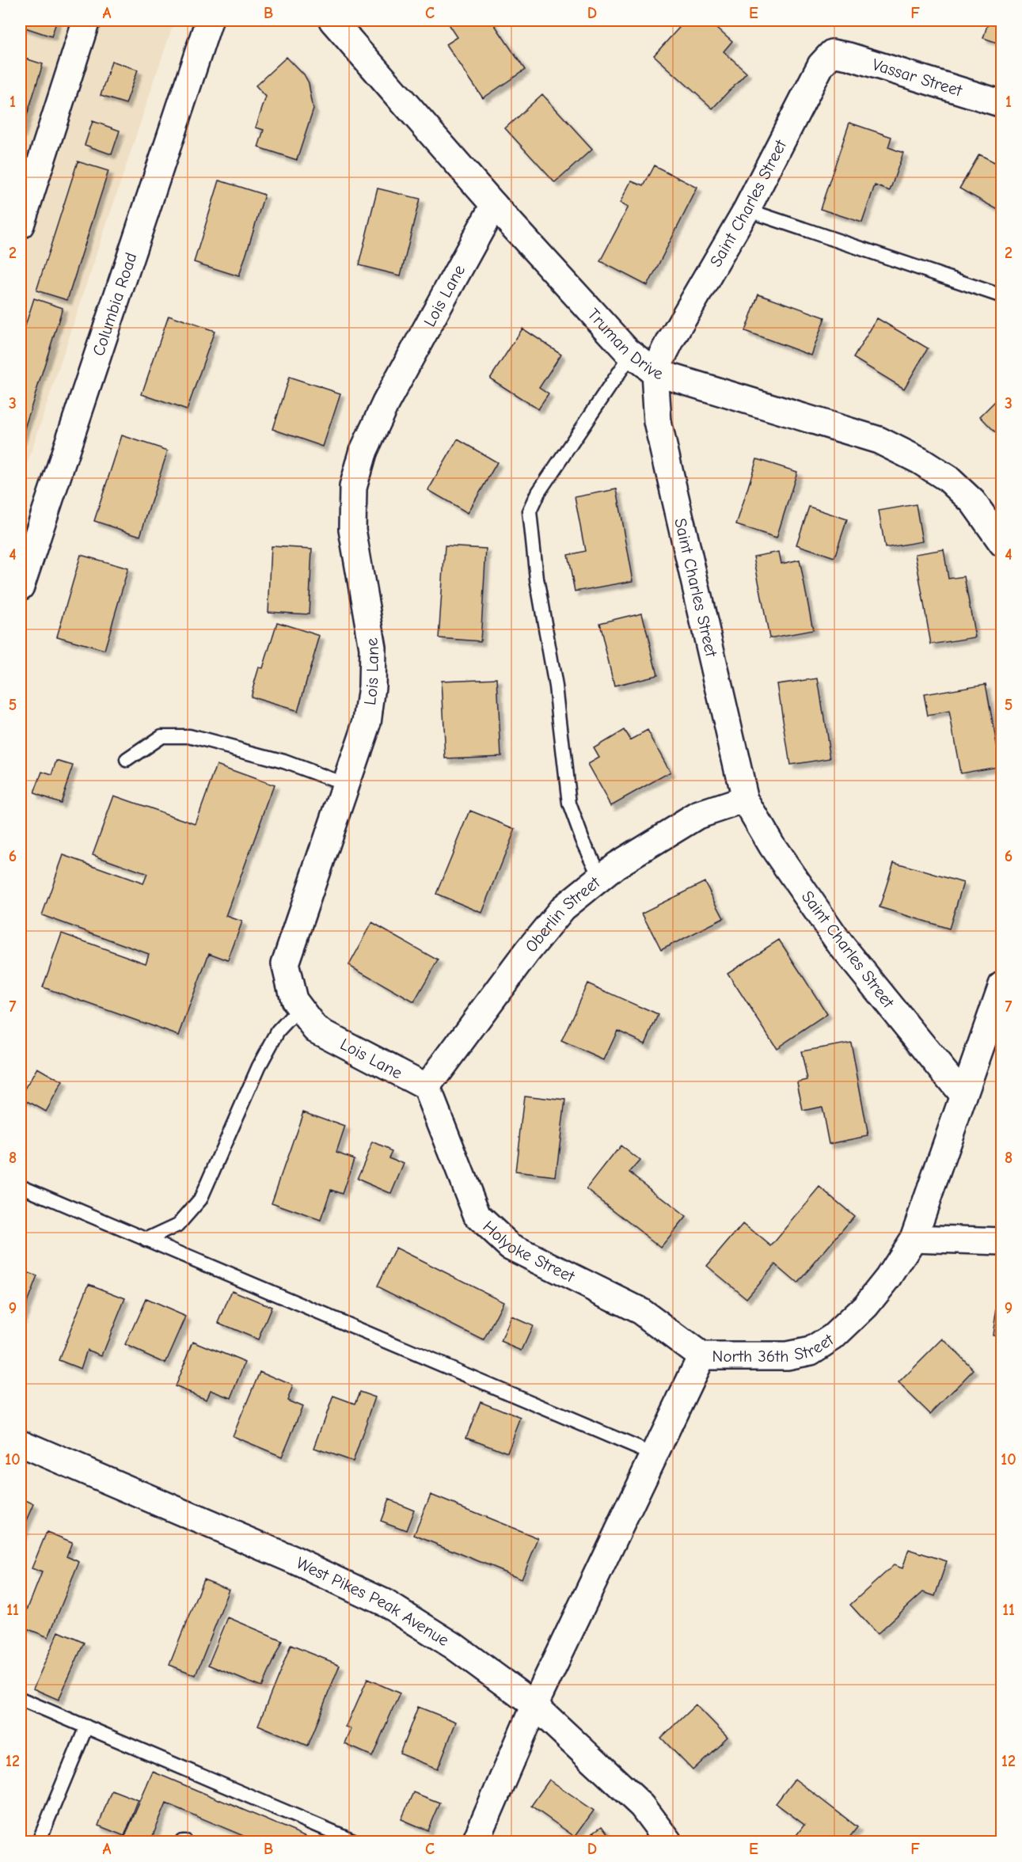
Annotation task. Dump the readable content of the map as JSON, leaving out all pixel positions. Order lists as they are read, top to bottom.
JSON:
{
  "streets": {
    "street": [
      "Vassar Street",
      "Saint Charles Street",
      "Lois Lane",
      "Columbia Road",
      "Truman Drive",
      "Oberlin Street",
      "Holyoke Street",
      "North 36th Street",
      "West Pikes Peak Avenue"
    ]
  },
  "crossings": [
    ["Vassar Street", "Saint Charles Street"],
    ["Saint Charles Street", "Truman Drive"],
    ["Saint Charles Street", "Oberlin Street"],
    ["Saint Charles Street", "North 36th Street"],
    ["Lois Lane", "Truman Drive"],
    ["Lois Lane", "Oberlin Street"],
    ["Lois Lane", "Holyoke Street"],
    ["Oberlin Street", "Holyoke Street"],
    ["Holyoke Street", "North 36th Street"],
    ["North 36th Street", "West Pikes Peak Avenue"]
  ],
  "grid": {
    "columns": [
      "A",
      "B",
      "C",
      "D",
      "E",
      "F"
    ],
    "rows": [
      "1",
      "2",
      "3",
      "4",
      "5",
      "6",
      "7",
      "8",
      "9",
      "10",
      "11",
      "12"
    ]
  }
}
